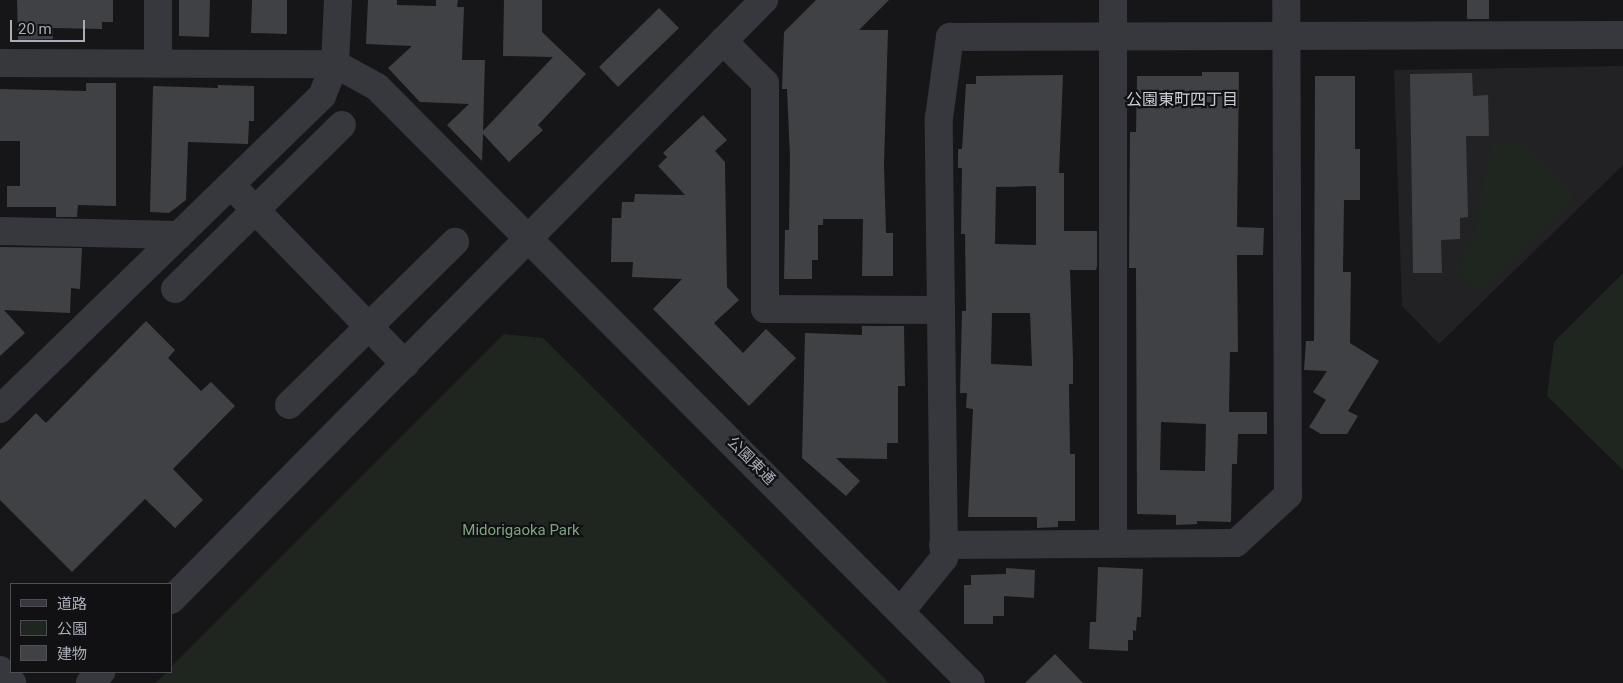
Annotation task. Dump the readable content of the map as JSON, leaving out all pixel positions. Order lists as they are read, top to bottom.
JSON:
{
  "streets": {
    "street": ["公園東通"]
  },
  "districts": ["公園東町四丁目"],
  "parks": ["Midorigaoka Park"],
  "legend": ["道路", "公園", "建物"],
  "scale_bar": "20 m"
}
